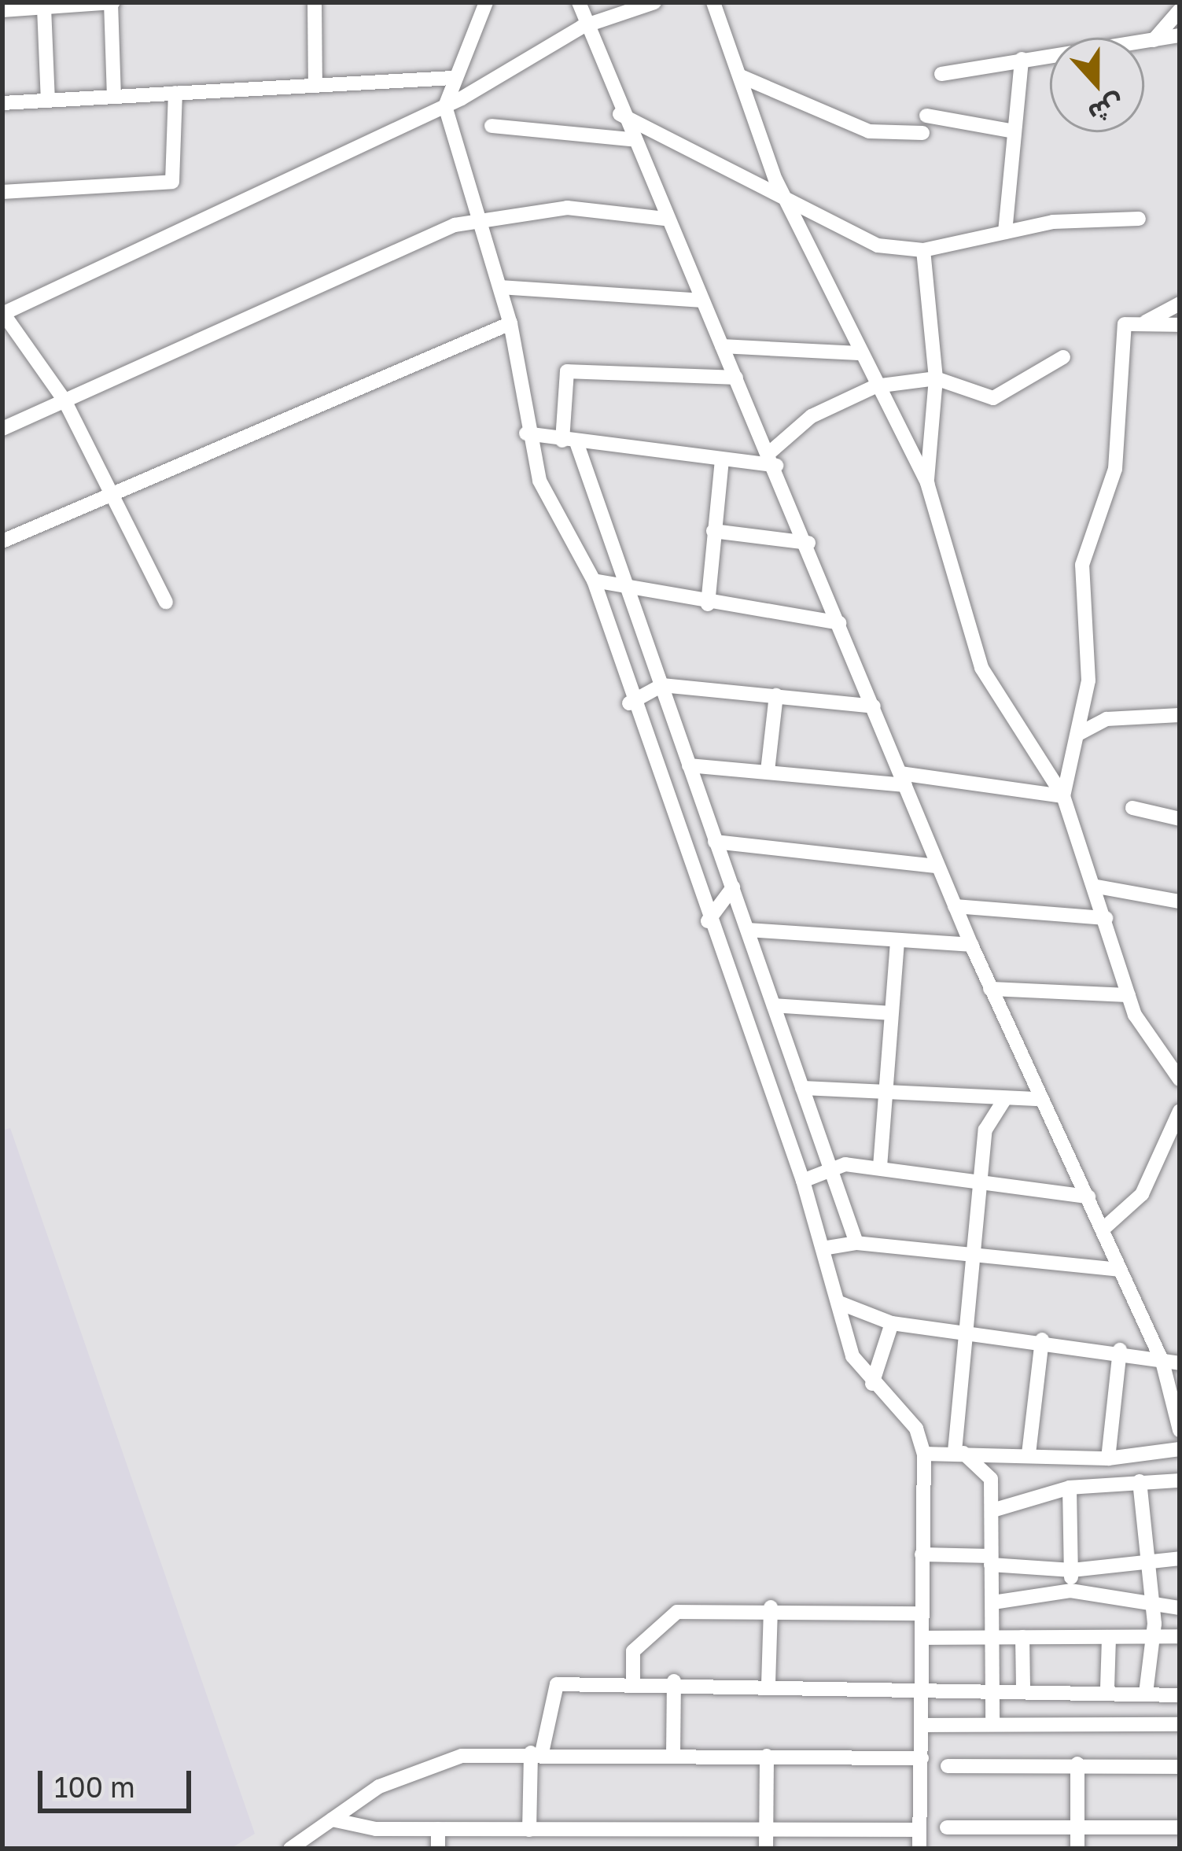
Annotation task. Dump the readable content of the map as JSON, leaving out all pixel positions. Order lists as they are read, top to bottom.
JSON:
{
  "scale_bar": "100 m",
  "north": "bottom"
}
